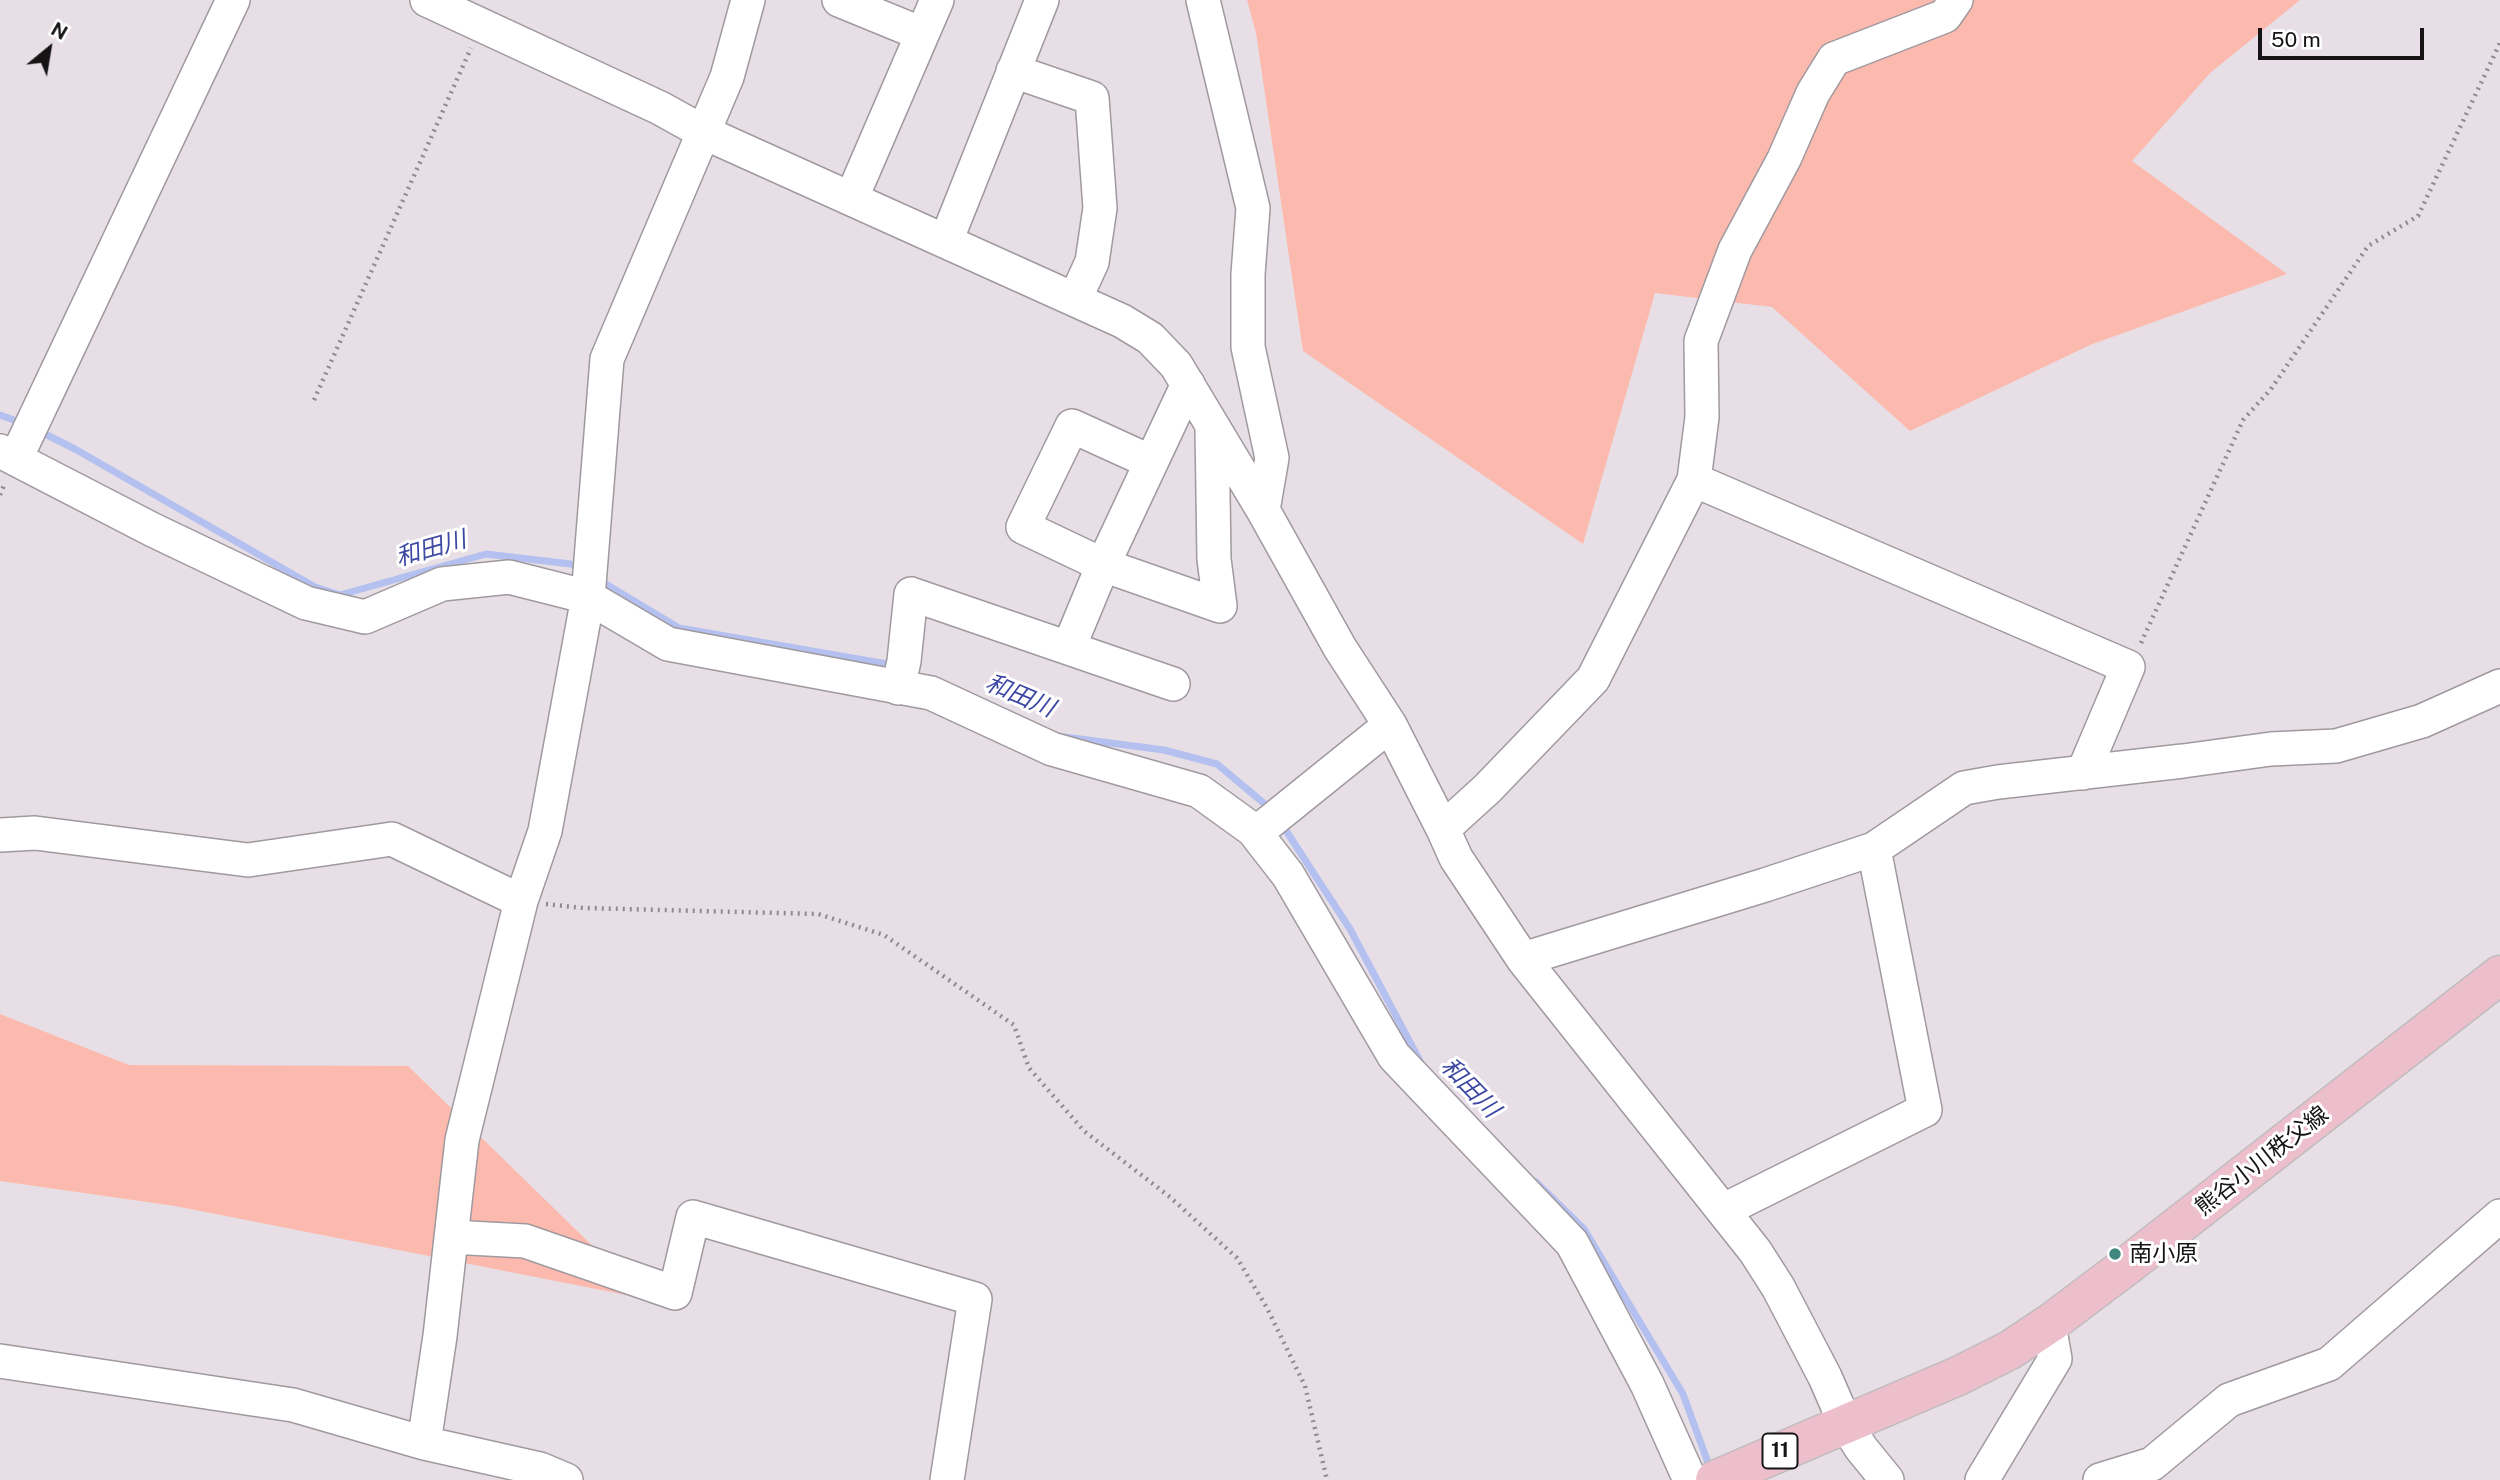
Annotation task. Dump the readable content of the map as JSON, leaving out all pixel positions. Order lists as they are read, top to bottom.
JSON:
{
  "streets": {
    "main road": ["熊谷小川秩父線", "11"]
  },
  "water": ["和田川"],
  "places": ["南小原"],
  "scale_bar": "50 m",
  "north": "top right"
}
